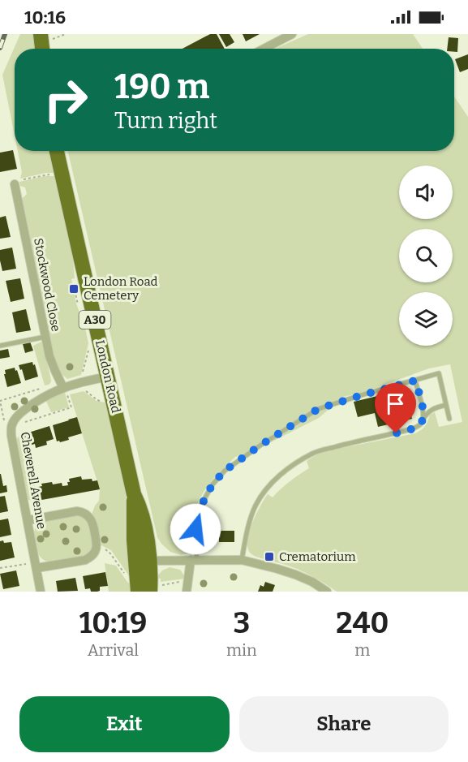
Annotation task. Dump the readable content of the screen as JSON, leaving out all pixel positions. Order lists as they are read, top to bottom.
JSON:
{
  "streets": {
    "highway": ["A30", "London Road"],
    "street": ["Stockwood Close", "Cheverell Avenue"]
  },
  "crossings": [
    ["Stockwood Close", "Cheverell Avenue"],
    ["London Road", "Cheverell Avenue"]
  ],
  "places": {
    "transit": ["London Road Cemetery", "Crematorium"]
  },
  "page": {
    "status": "10:16",
    "turn": ["190 m", "Turn right"],
    "eta": [
      "10:19",
      "Arrival",
      "3",
      "min",
      "240",
      "m"
    ],
    "buttons": ["Exit", "Share"]
  }
}
